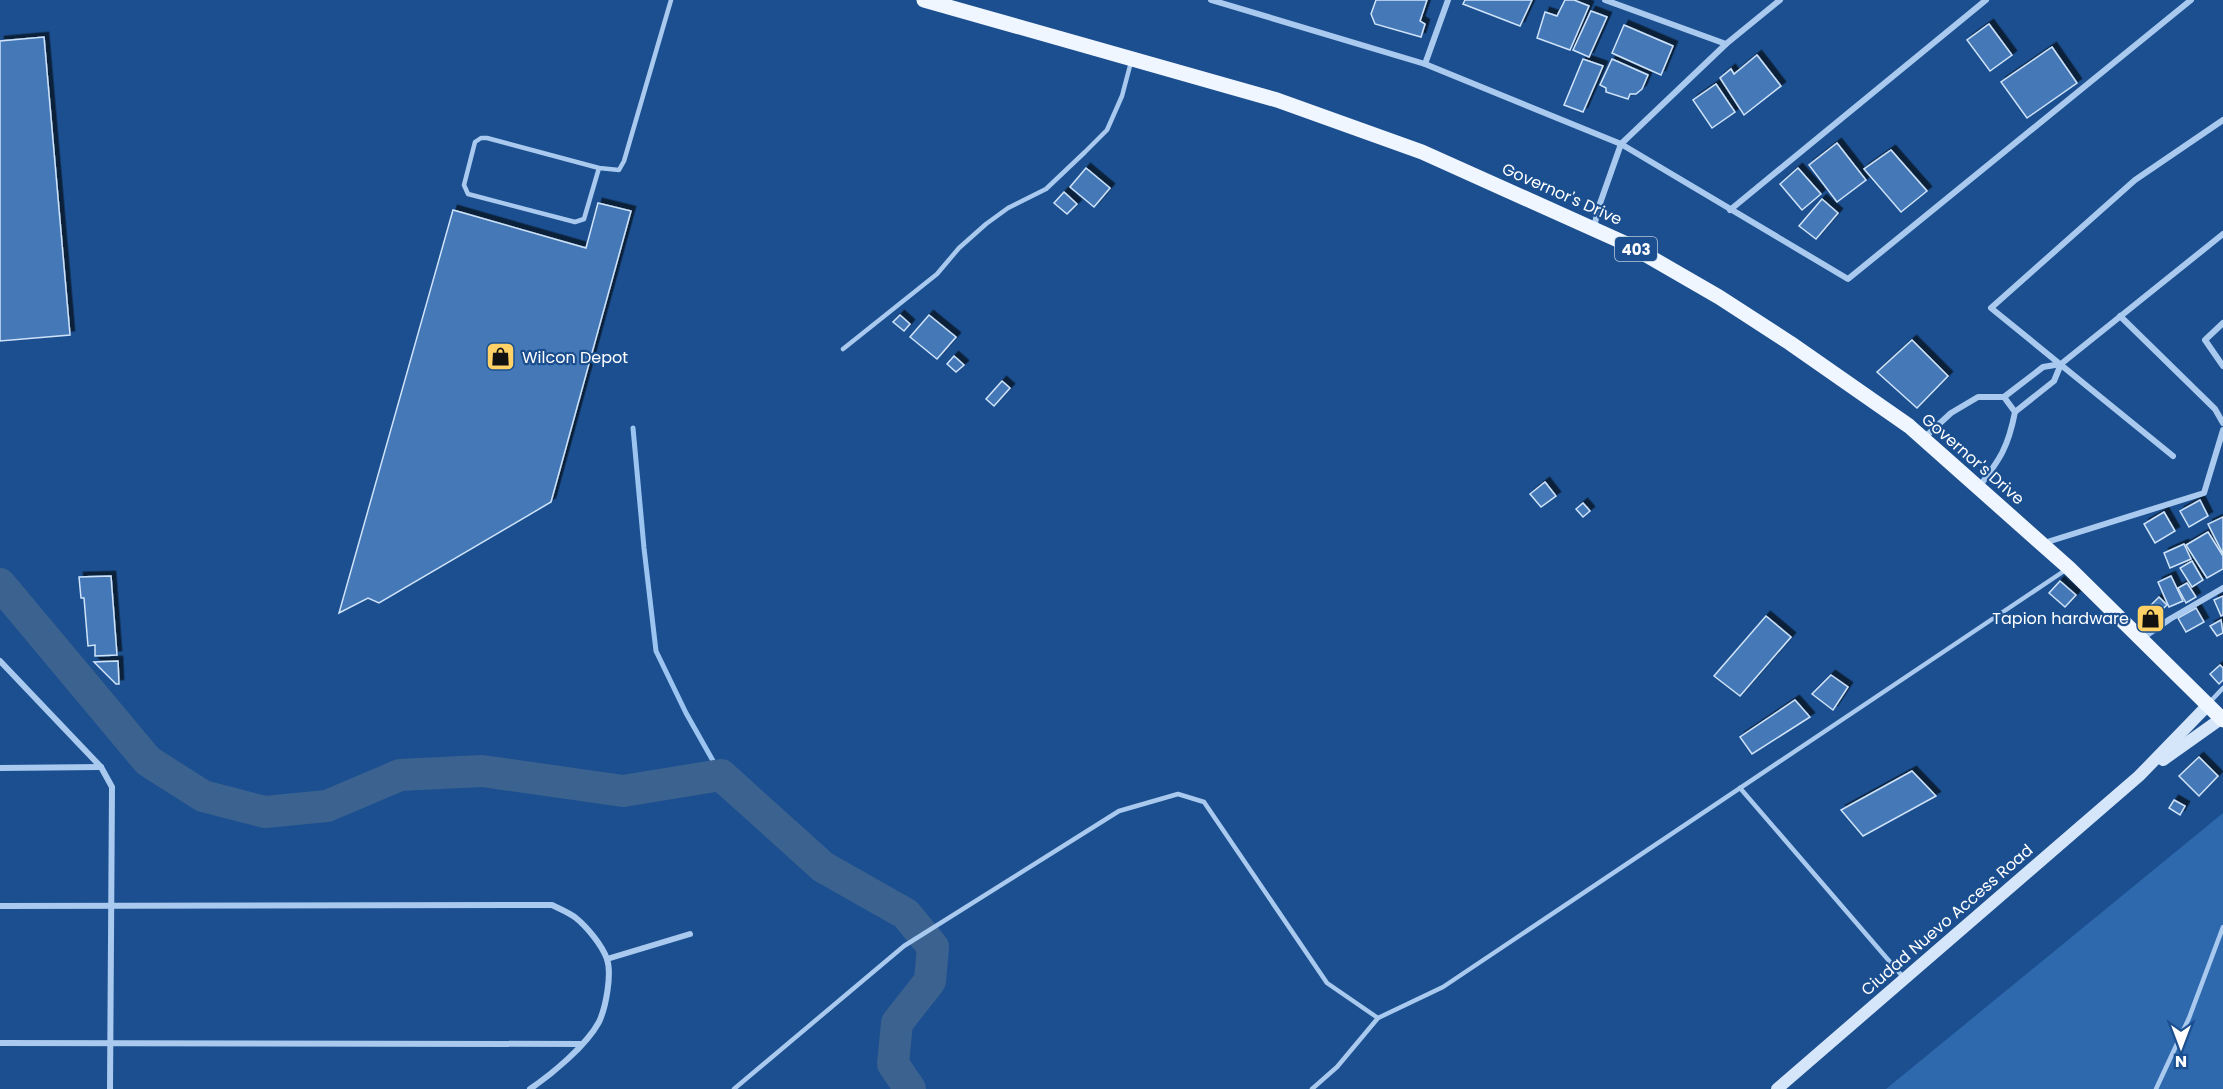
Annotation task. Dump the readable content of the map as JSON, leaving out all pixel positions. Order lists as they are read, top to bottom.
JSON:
{
  "streets": {
    "main road": ["Governor's Drive", "403"],
    "street": ["Ciudad Nuevo Access Road"]
  },
  "places": {
    "shop": ["Wilcon Depot", "Tapion hardware"]
  },
  "north": "bottom"
}
